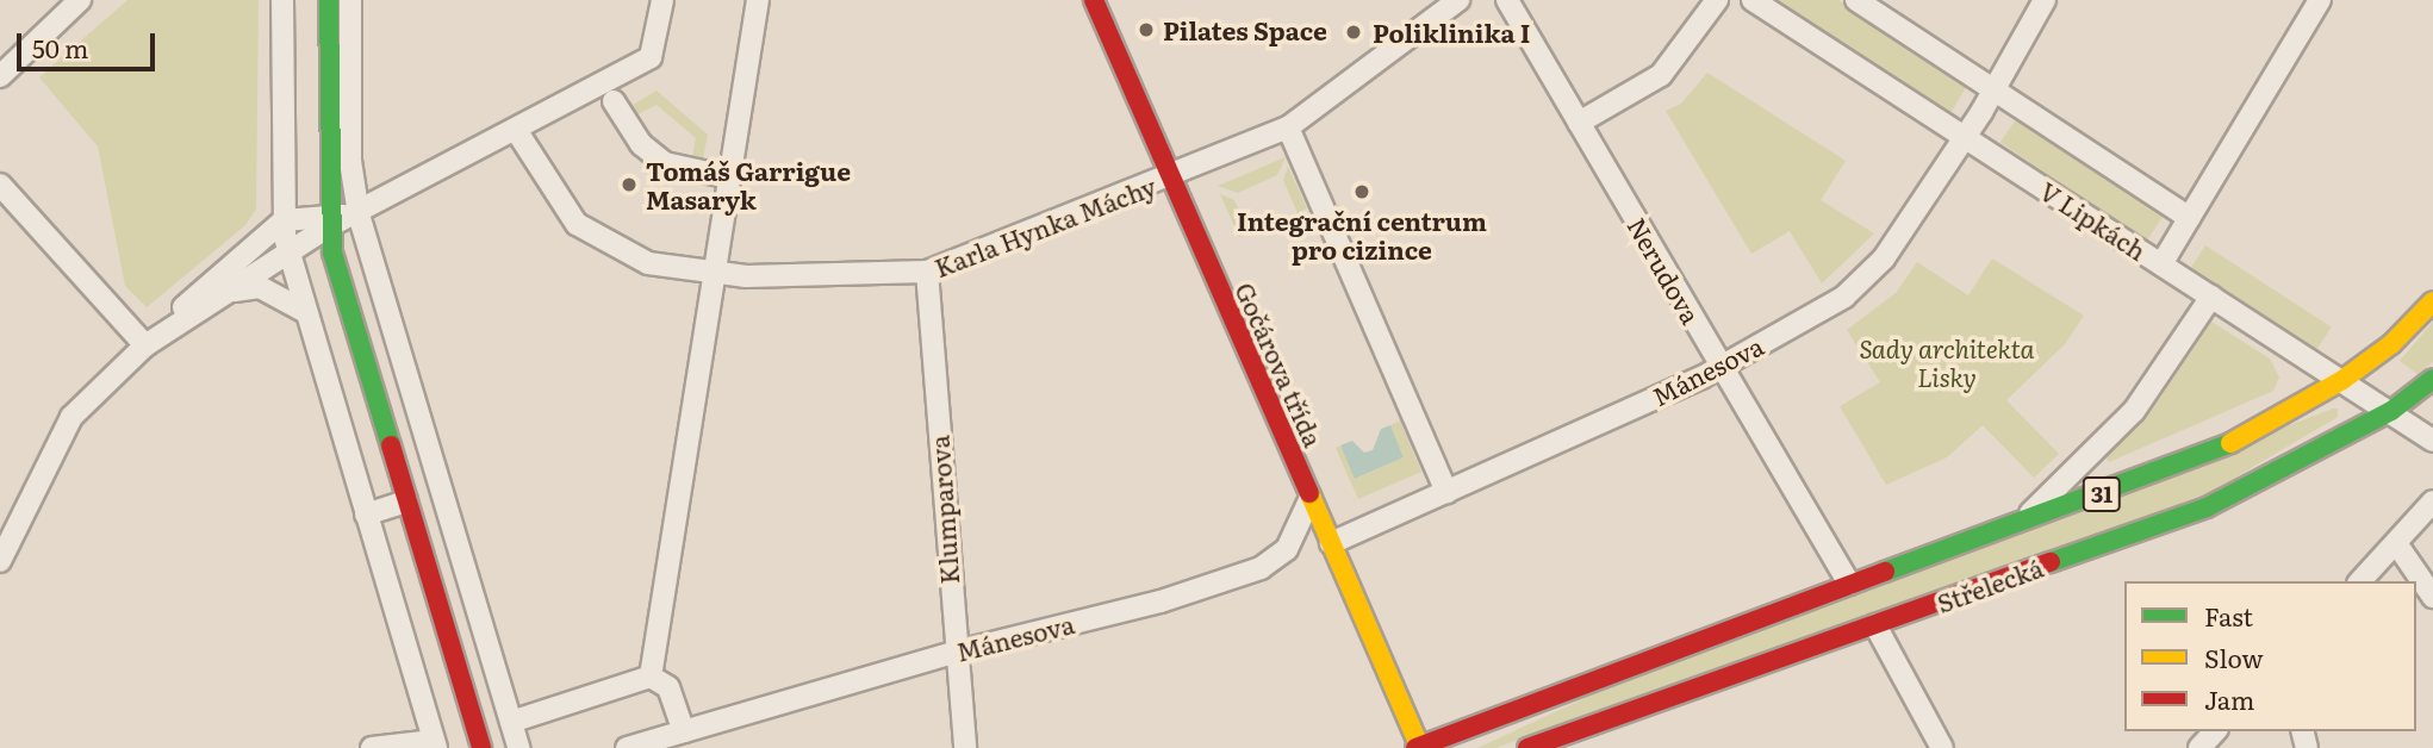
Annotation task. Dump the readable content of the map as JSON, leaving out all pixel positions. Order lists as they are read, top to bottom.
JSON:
{
  "streets": {
    "main road": ["Gočárova třída", "31", "Střelecká"],
    "street": [
      "V Lipkách",
      "Karla Hynka Máchy",
      "Nerudova",
      "Mánesova",
      "Klumparova"
    ]
  },
  "crossings": [
    ["V Lipkách", "Mánesova"],
    ["V Lipkách", "Střelecká"],
    ["Karla Hynka Máchy", "Gočárova třída"],
    ["Karla Hynka Máchy", "Klumparova"],
    ["Nerudova", "Mánesova"],
    ["Nerudova", "Střelecká"],
    ["Gočárova třída", "Mánesova"],
    ["Gočárova třída", "Střelecká"],
    ["Mánesova", "Klumparova"]
  ],
  "parks": ["Sady architekta Lisky"],
  "places": [
    "Pilates Space",
    "Poliklinika I",
    "Tomáš Garrigue Masaryk",
    "Integrační centrum pro cizince"
  ],
  "legend": ["Fast", "Slow", "Jam"],
  "scale_bar": "50 m"
}
